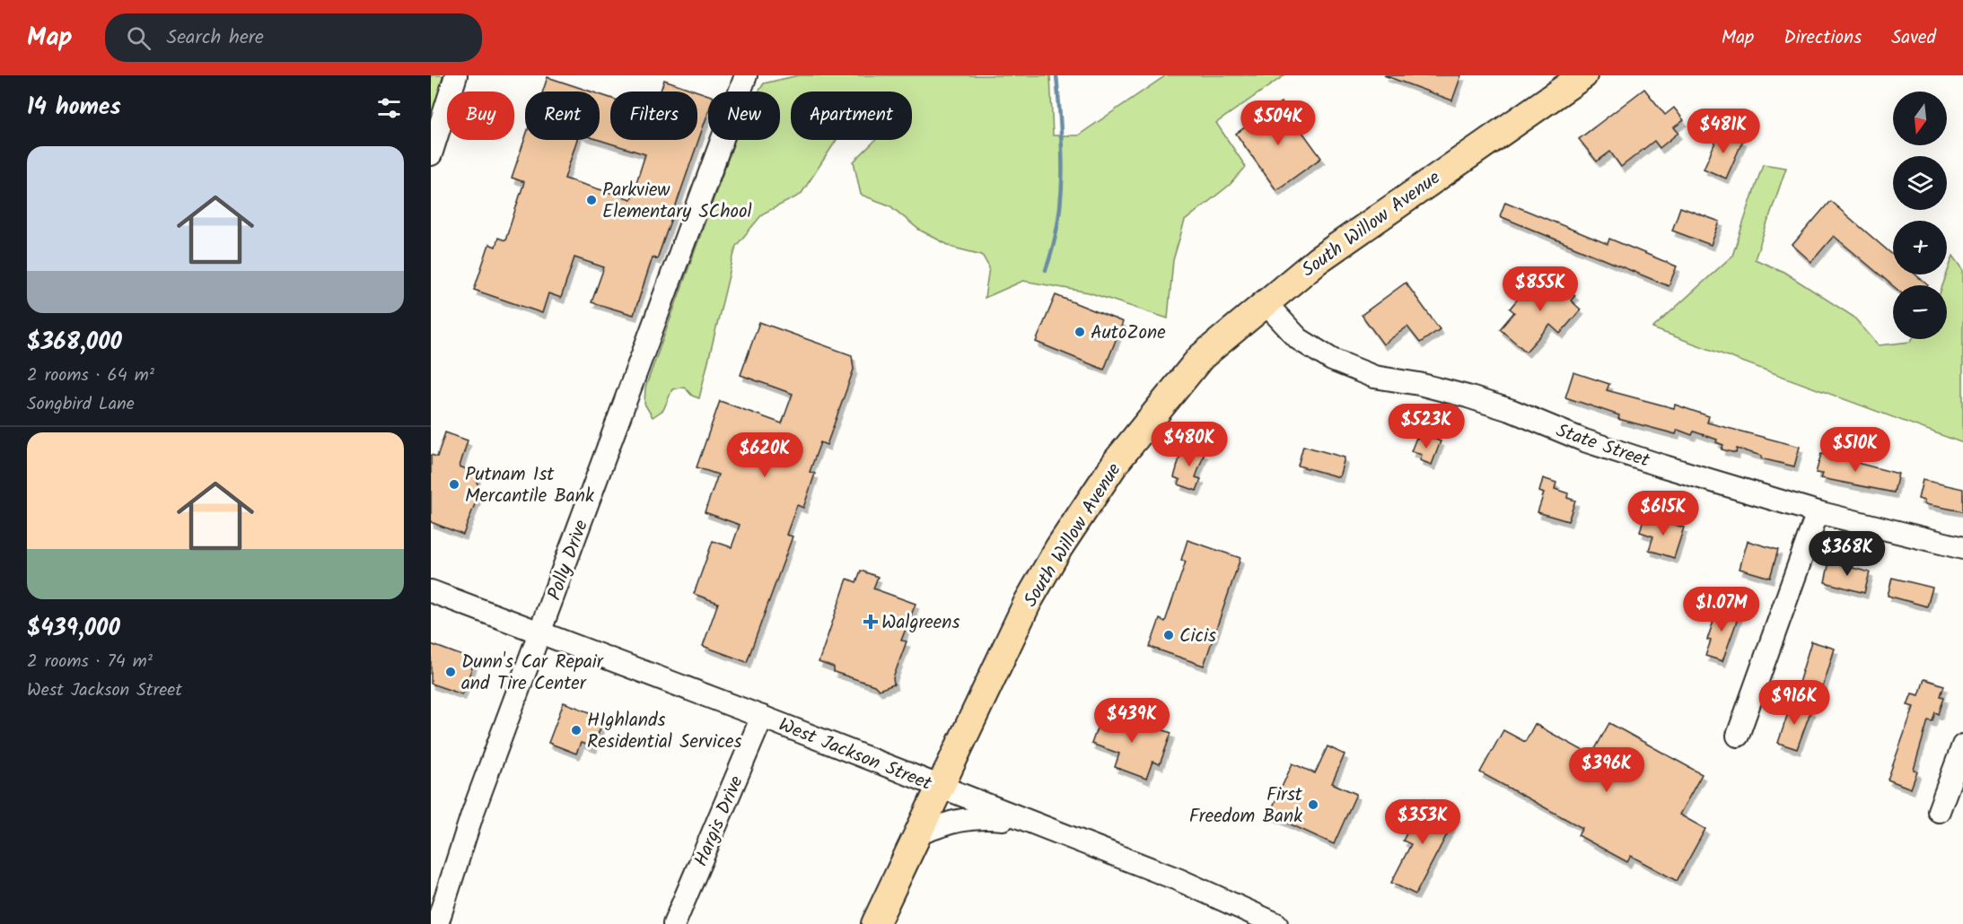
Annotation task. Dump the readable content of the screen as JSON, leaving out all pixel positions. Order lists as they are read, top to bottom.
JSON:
{
  "streets": {
    "main road": ["South Willow Avenue"],
    "street": [
      "State Street",
      "Polly Drive",
      "West Jackson Street",
      "Hargis Drive"
    ]
  },
  "crossings": [
    ["South Willow Avenue", "State Street"],
    ["South Willow Avenue", "West Jackson Street"],
    ["Polly Drive", "West Jackson Street"],
    ["West Jackson Street", "Hargis Drive"]
  ],
  "places": {
    "other": [
      "Parkview Elementary SChool",
      "AutoZone",
      "Putnam 1st Mercantile Bank",
      "Cicis",
      "Dunn's Car Repair and Tire Center",
      "HIghlands Residential Services",
      "First Freedom Bank"
    ],
    "health": ["Walgreens"]
  },
  "north": "bottom",
  "page": {
    "header": "Map",
    "search": "Search here",
    "nav": ["Map", "Directions", "Saved"],
    "heading": "14 homes",
    "map_buttons": ["+", "−"],
    "chip": [
      "Buy",
      "Rent",
      "Filters",
      "New",
      "Apartment"
    ],
    "price": [
      "$504K",
      "$481K",
      "$855K",
      "$523K",
      "$480K",
      "$510K",
      "$620K",
      "$615K",
      "$368K",
      "$1.07M",
      "$916K",
      "$439K",
      "$396K",
      "$353K"
    ],
    "list": [
      {
        "name": "$368,000",
        "note": "2 rooms · 64 m² · Songbird Lane"
      },
      {
        "name": "$439,000",
        "note": "2 rooms · 74 m² · West Jackson Street"
      }
    ]
  }
}
